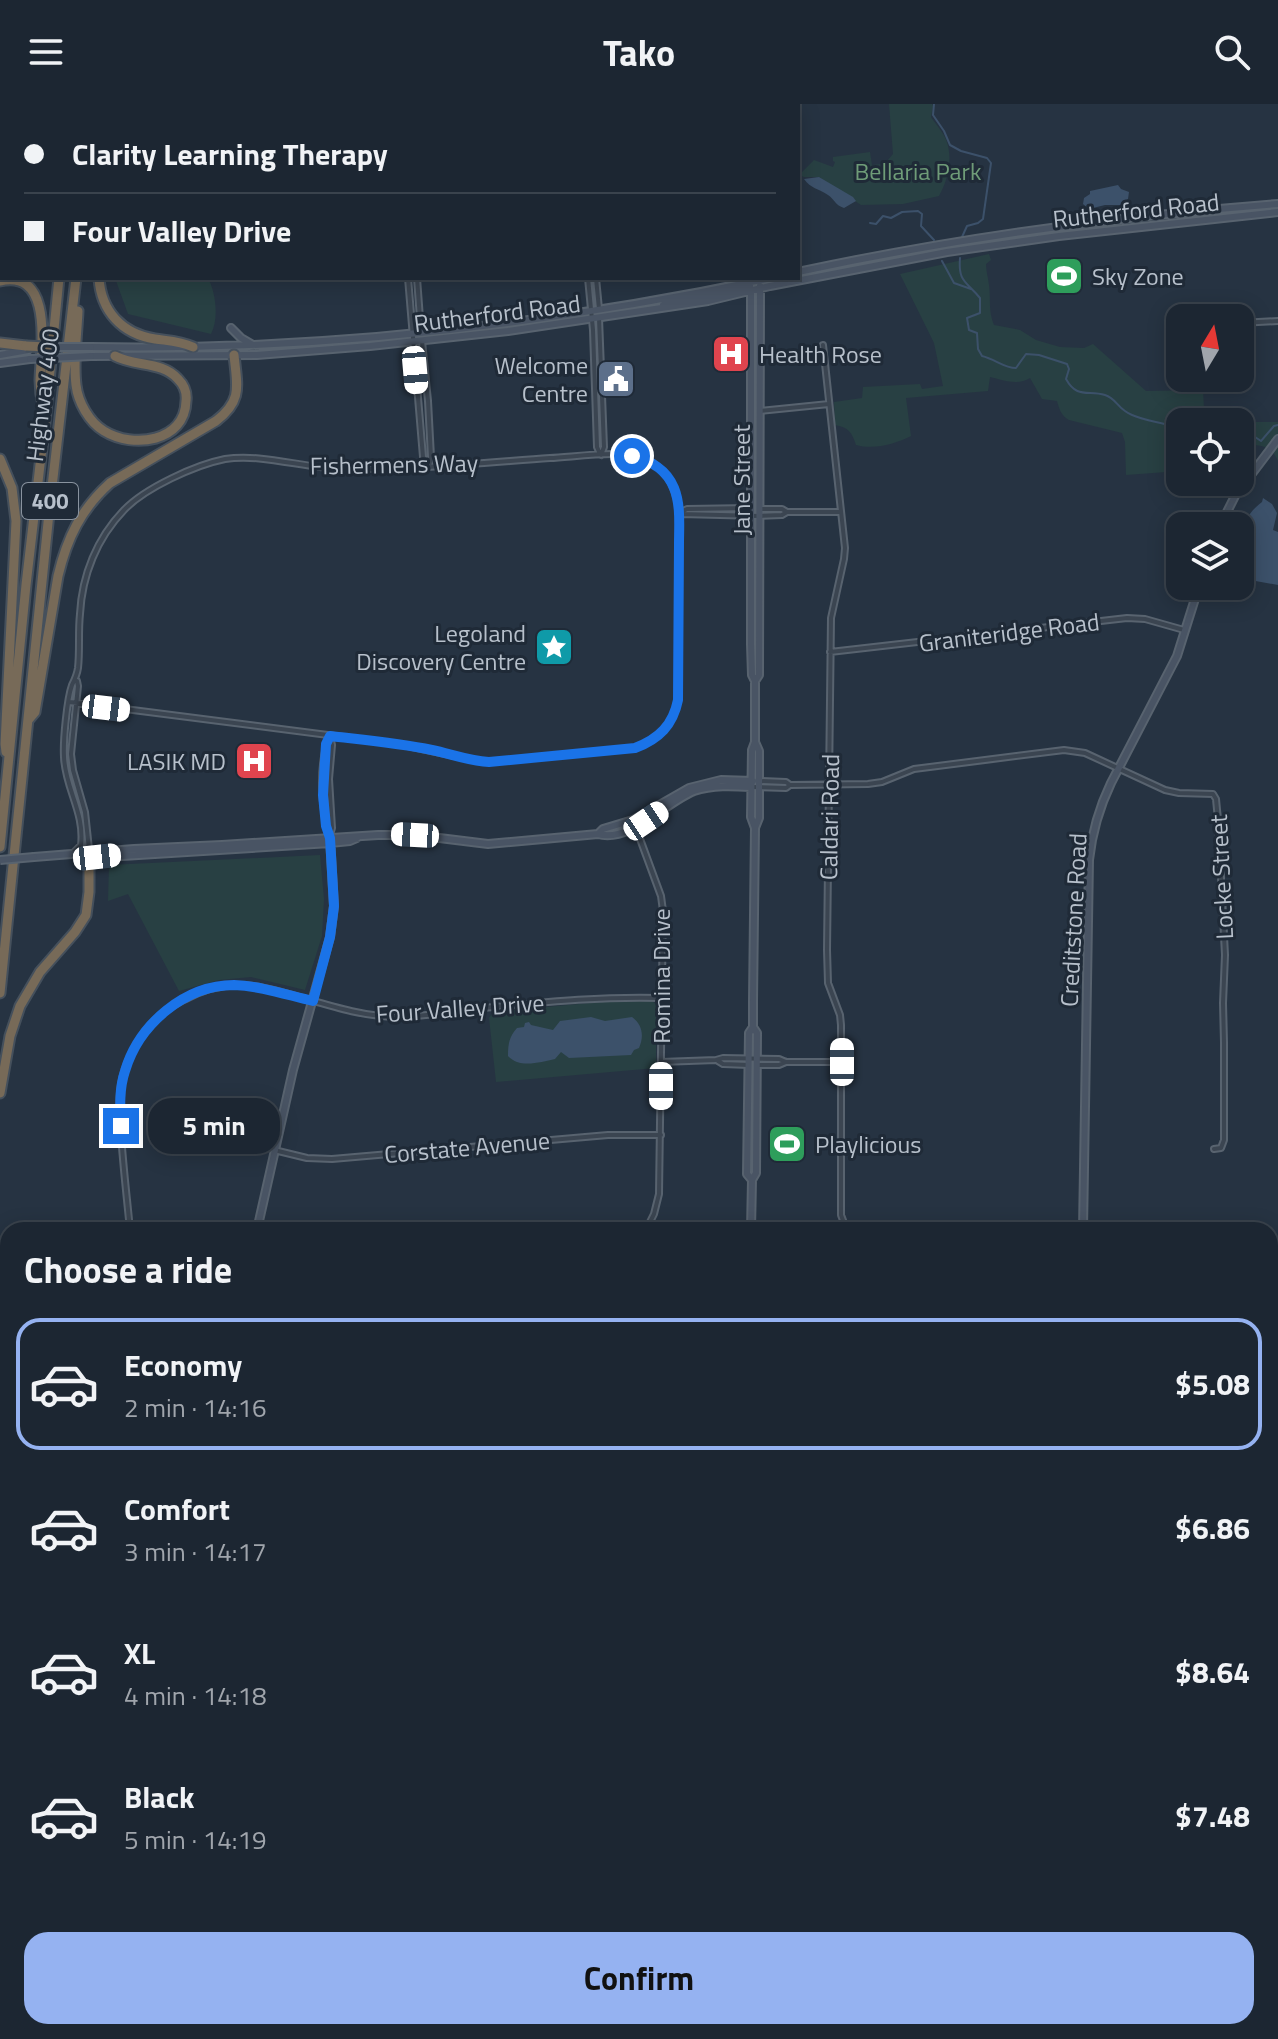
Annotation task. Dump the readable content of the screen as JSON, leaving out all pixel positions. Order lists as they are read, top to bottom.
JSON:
{
  "streets": {
    "highway": ["Highway 400", "400"],
    "main road": ["Rutherford Road", "Jane Street", "Creditstone Road"],
    "street": [
      "Fishermens Way",
      "Graniteridge Road",
      "Caldari Road",
      "Locke Street",
      "Romina Drive",
      "Four Valley Drive",
      "Corstate Avenue"
    ]
  },
  "crossings": [
    ["Rutherford Road", "Jane Street"],
    ["Jane Street", "Locke Street"],
    ["Graniteridge Road", "Caldari Road"],
    ["Graniteridge Road", "Creditstone Road"],
    ["Caldari Road", "Locke Street"],
    ["Locke Street", "Creditstone Road"],
    ["Romina Drive", "Four Valley Drive"],
    ["Romina Drive", "Corstate Avenue"]
  ],
  "parks": ["Bellaria Park"],
  "places": {
    "sports": ["Sky Zone", "Playlicious"],
    "hospital": ["Health Rose", "LASIK MD"],
    "public building": ["Welcome Centre"],
    "place": ["Legoland Discovery Centre"]
  },
  "north": "top",
  "page": {
    "header": "Tako",
    "banner": ["Clarity Learning Therapy", "Four Valley Drive"],
    "bubble": "5 min",
    "heading": "Choose a ride",
    "list": [
      {
        "name": "Economy",
        "note": "2 min · 14:16",
        "value": "$5.08"
      },
      {
        "name": "Comfort",
        "note": "3 min · 14:17",
        "value": "$6.86"
      },
      {
        "name": "XL",
        "note": "4 min · 14:18",
        "value": "$8.64"
      },
      {
        "name": "Black",
        "note": "5 min · 14:19",
        "value": "$7.48"
      }
    ],
    "buttons": "Confirm"
  }
}
